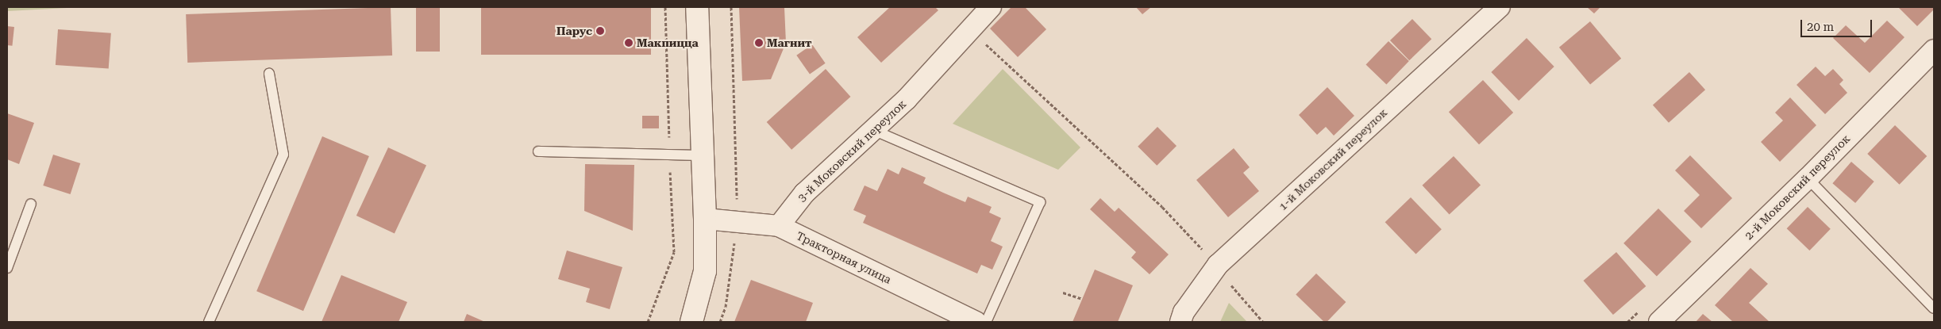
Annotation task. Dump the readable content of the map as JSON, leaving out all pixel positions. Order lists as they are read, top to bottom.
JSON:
{
  "streets": {
    "street": [
      "3-й Моковский переулок",
      "1-й Моковский переулок",
      "2-й Моковский переулок",
      "Тракторная улица"
    ]
  },
  "crossings": [
    ["3-й Моковский переулок", "Тракторная улица"]
  ],
  "places": ["Парус", "Макпицца", "Магнит"],
  "scale_bar": "20 m"
}
